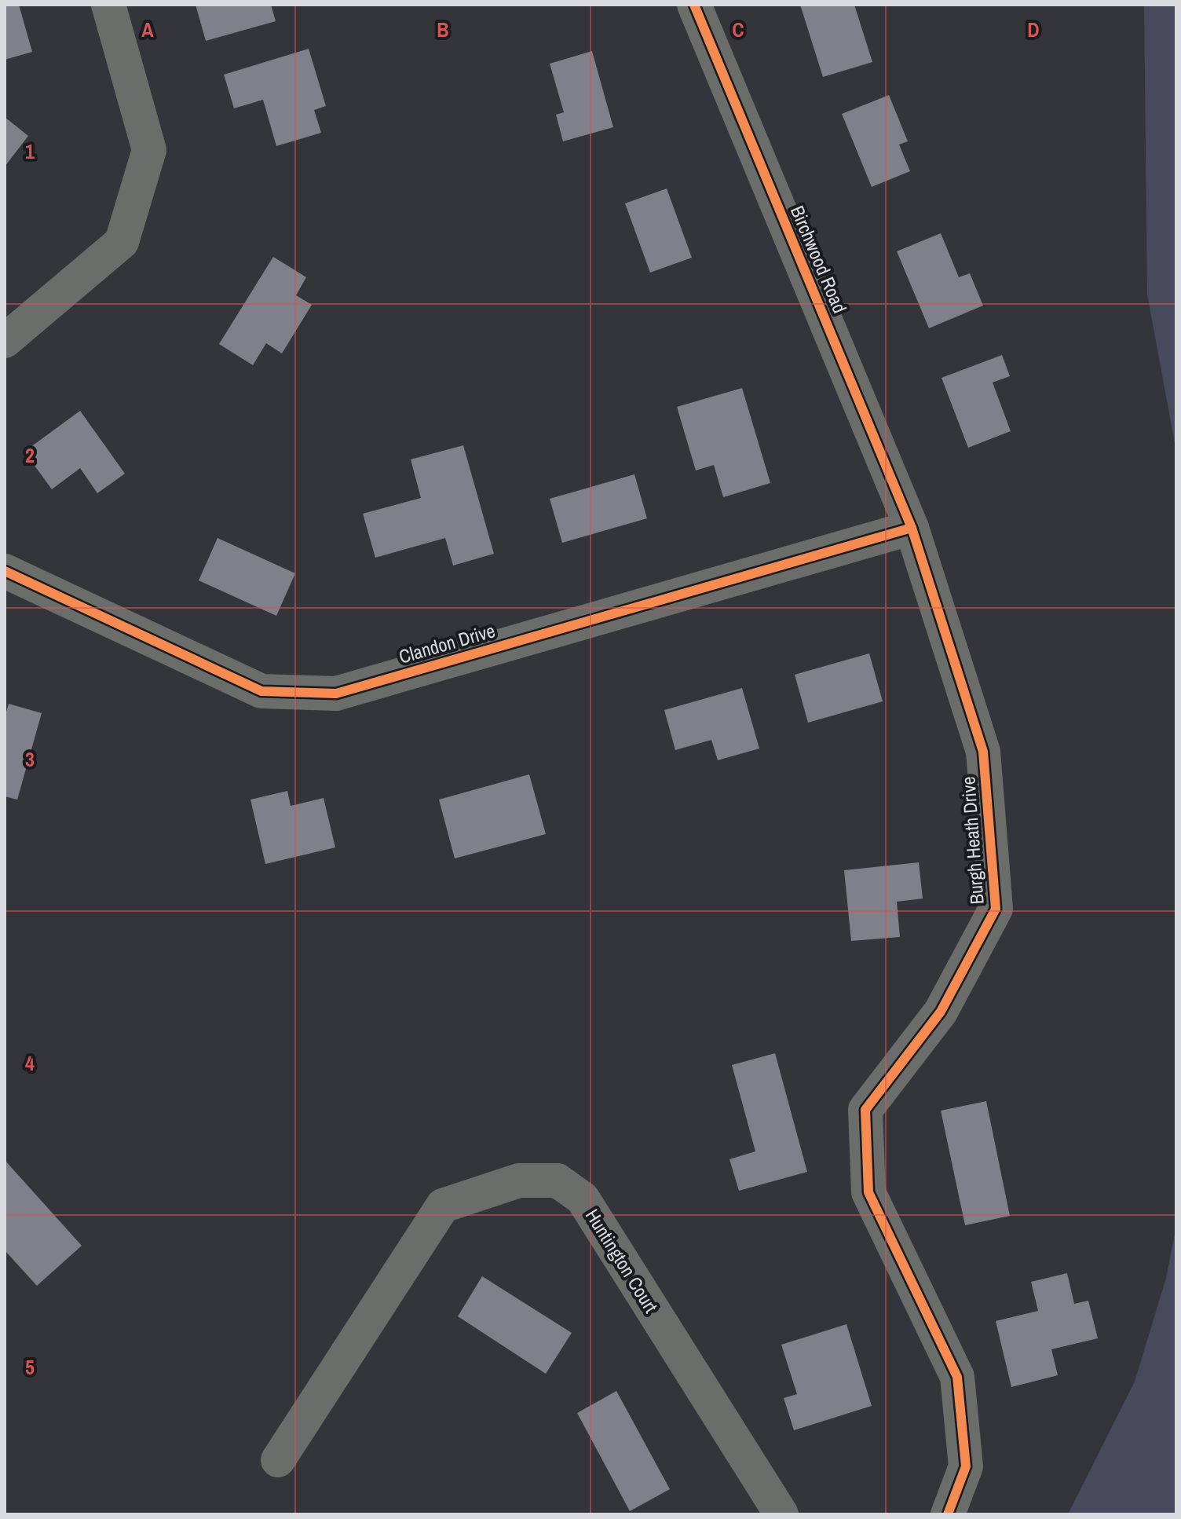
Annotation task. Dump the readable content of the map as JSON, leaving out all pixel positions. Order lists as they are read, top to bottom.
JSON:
{
  "streets": {
    "street": [
      "Birchwood Road",
      "Clandon Drive",
      "Burgh Heath Drive",
      "Huntington Court"
    ]
  },
  "crossings": [
    ["Birchwood Road", "Clandon Drive"],
    ["Birchwood Road", "Burgh Heath Drive"],
    ["Clandon Drive", "Burgh Heath Drive"]
  ],
  "grid": {
    "columns": [
      "A",
      "B",
      "C",
      "D"
    ],
    "rows": [
      "1",
      "2",
      "3",
      "4",
      "5"
    ]
  }
}
